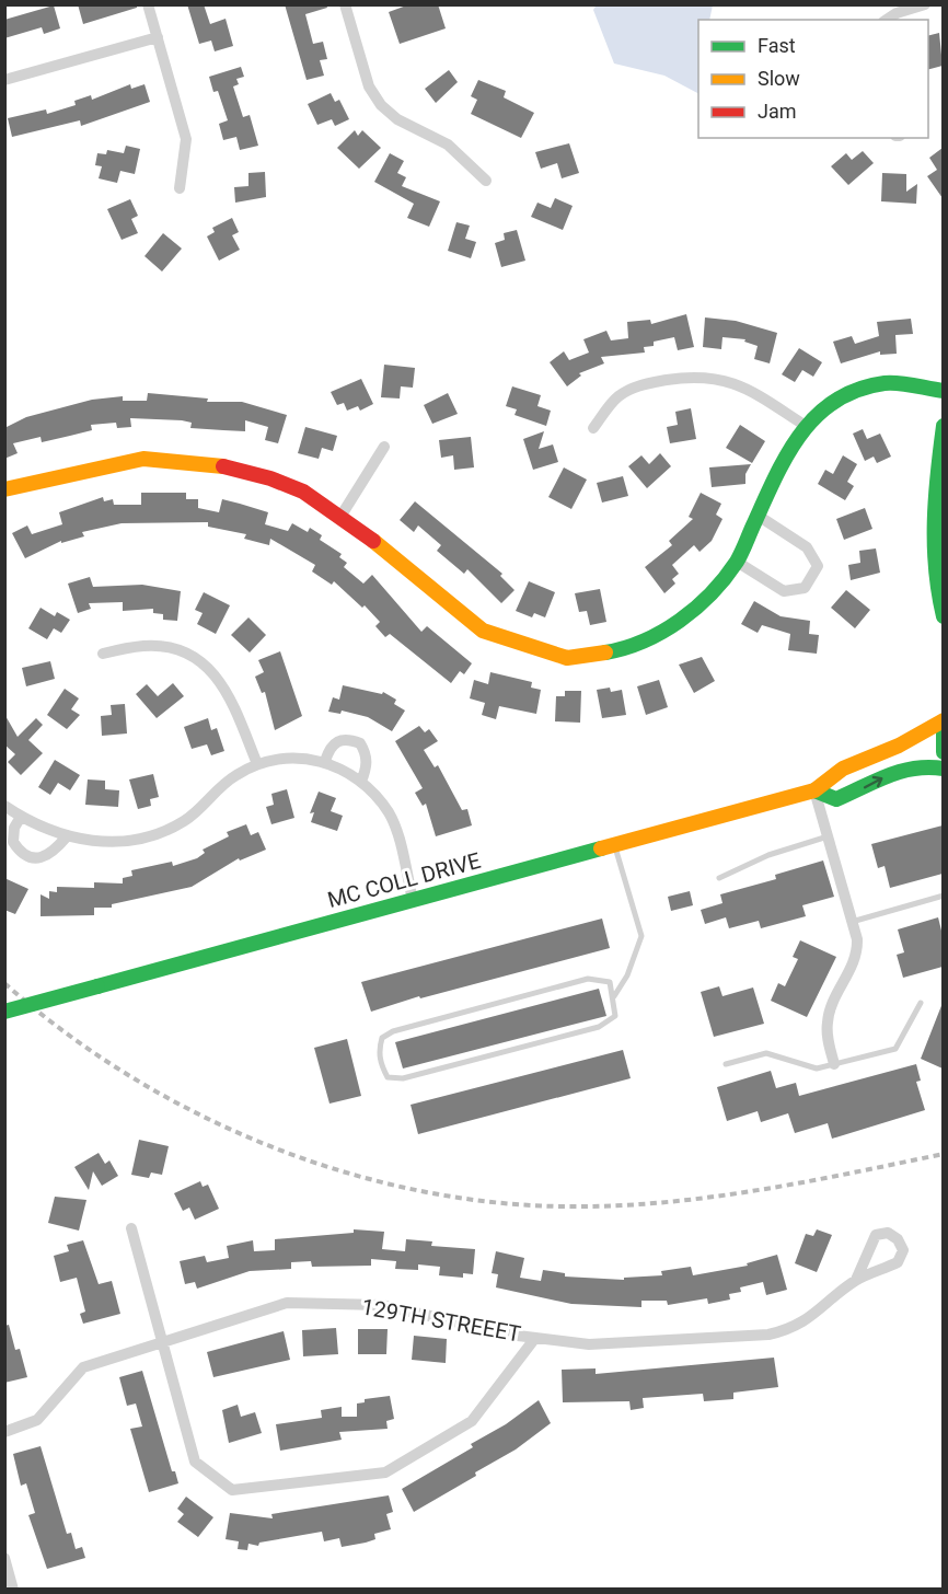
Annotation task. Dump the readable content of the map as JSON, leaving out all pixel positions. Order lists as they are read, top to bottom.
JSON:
{
  "streets": {
    "main road": ["MC COLL DRIVE"],
    "street": ["129TH STREEET"]
  },
  "legend": ["Fast", "Slow", "Jam"]
}
